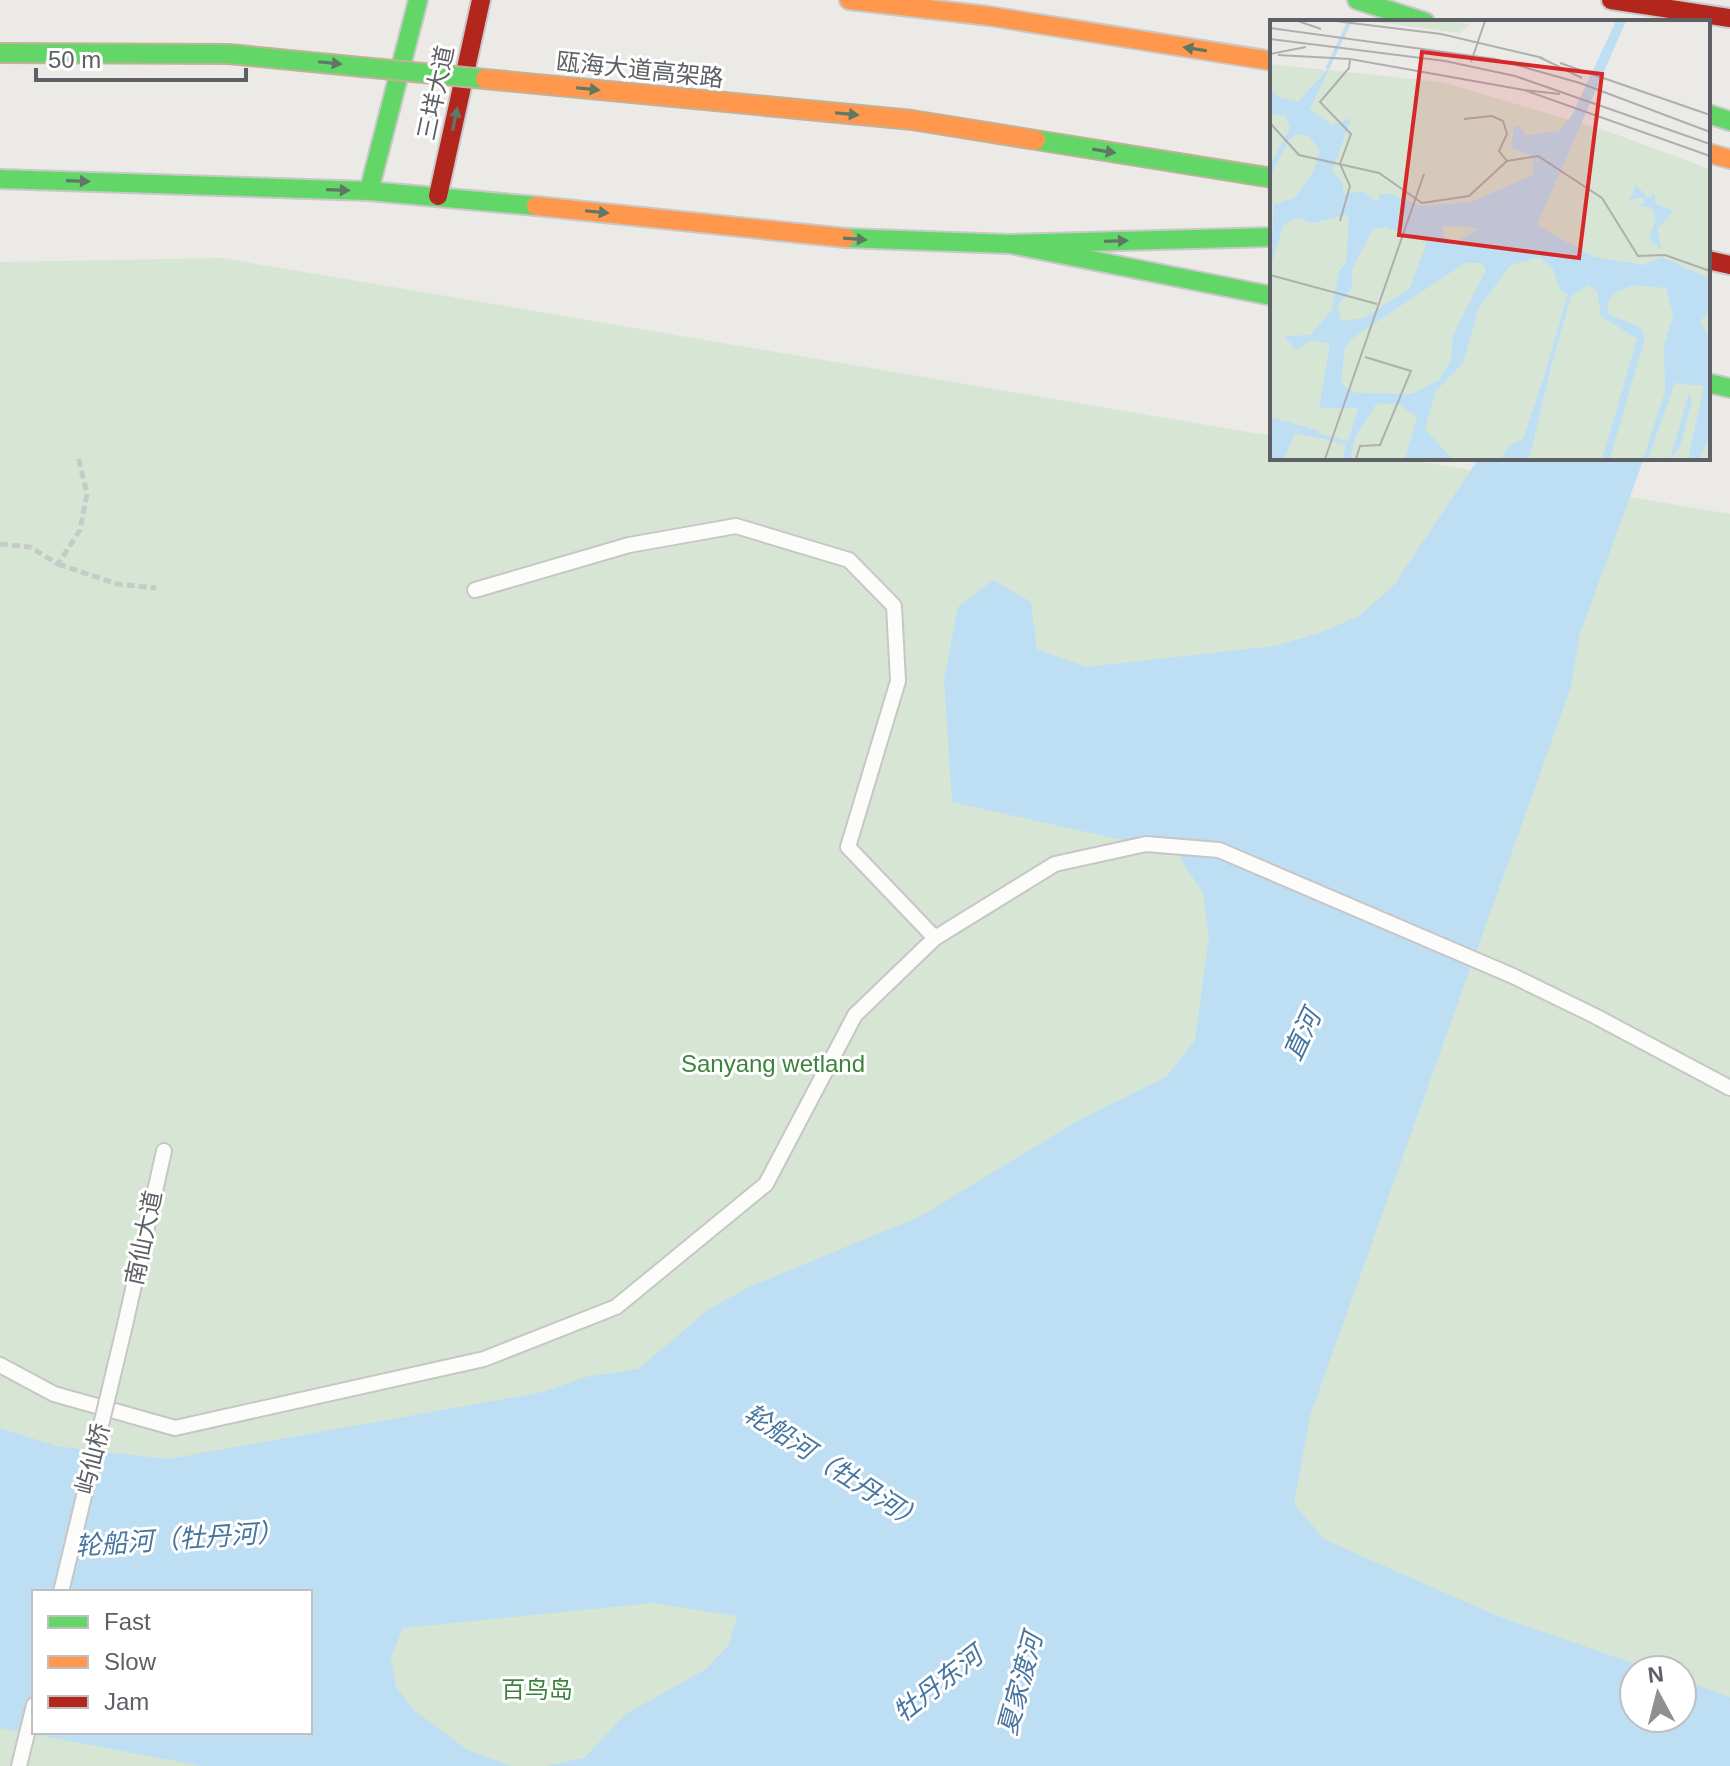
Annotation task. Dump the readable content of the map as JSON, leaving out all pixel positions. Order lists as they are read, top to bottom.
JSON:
{
  "streets": {
    "main road": ["瓯海大道高架路", "三垟大道"],
    "lane": ["南仙大道", "屿仙桥"]
  },
  "crossings": [
    ["南仙大道", "屿仙桥"]
  ],
  "water": [
    "直河",
    "轮船河（牡丹河）",
    "牡丹东河",
    "夏家渡河"
  ],
  "parks": ["Sanyang wetland", "百鸟岛"],
  "legend": ["Fast", "Slow", "Jam"],
  "scale_bar": "50 m",
  "north": "top"
}
